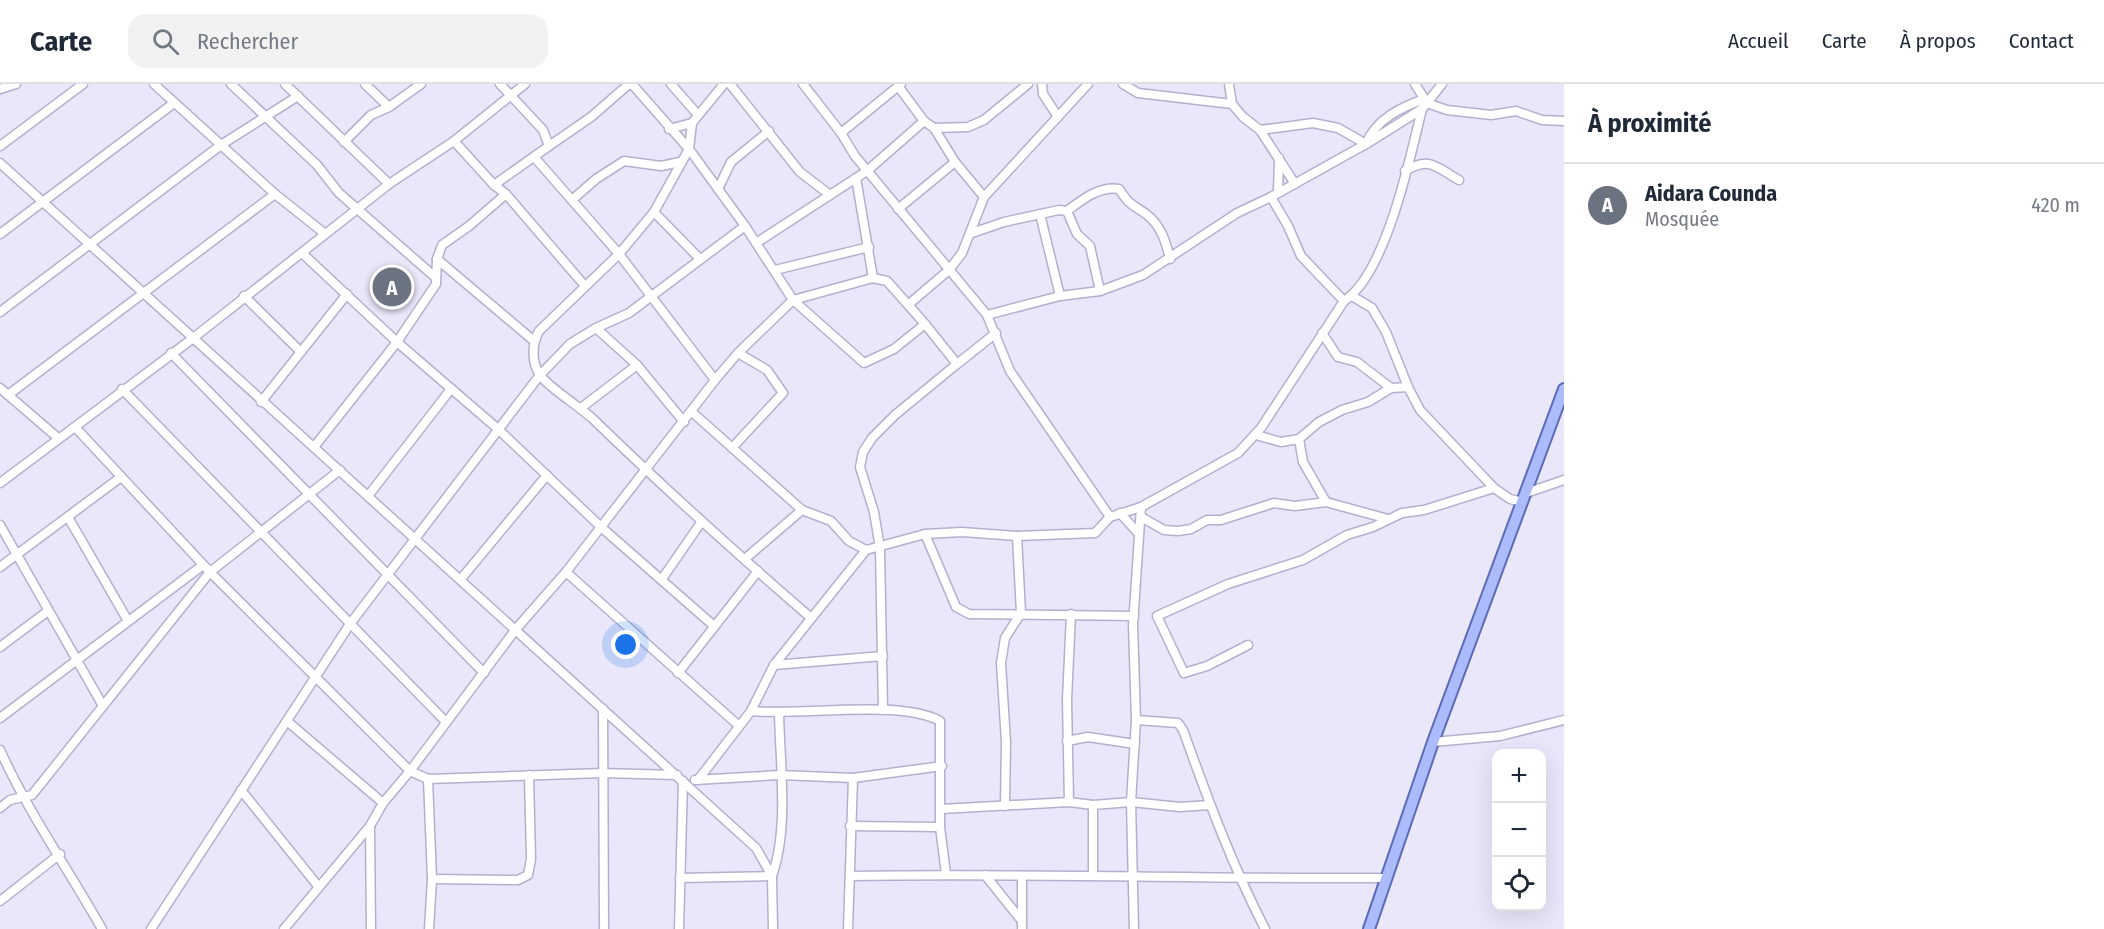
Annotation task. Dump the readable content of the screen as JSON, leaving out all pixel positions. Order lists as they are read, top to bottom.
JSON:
{
  "page": {
    "header": "Carte",
    "search": "Rechercher",
    "nav": [
      "Accueil",
      "Carte",
      "À propos",
      "Contact"
    ],
    "heading": "À proximité",
    "list": [
      {
        "mark": "A",
        "name": "Aidara Counda",
        "note": "Mosquée",
        "value": "420 m"
      }
    ],
    "pins": "A",
    "map_buttons": ["+", "−"]
  }
}
